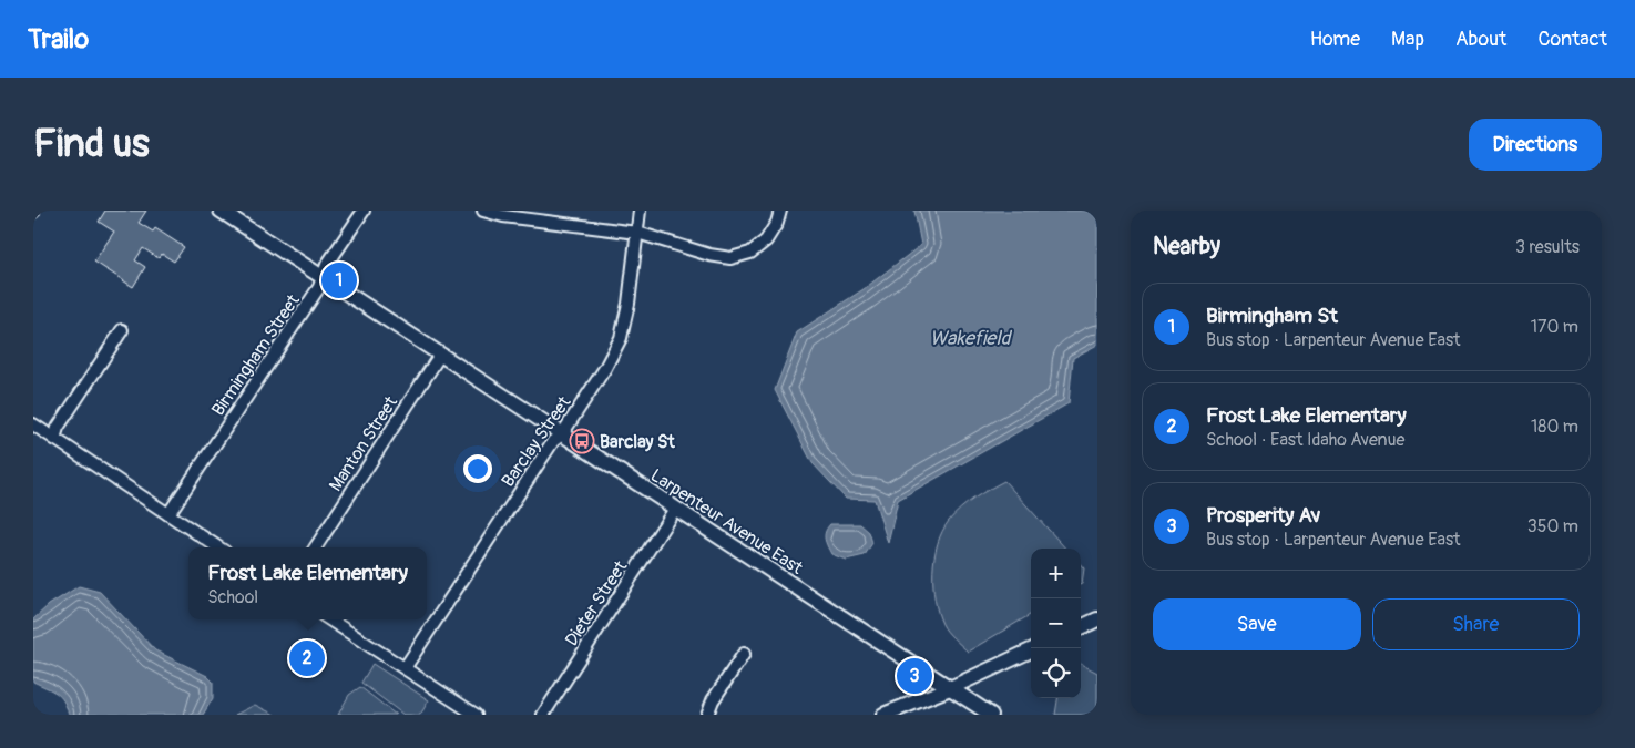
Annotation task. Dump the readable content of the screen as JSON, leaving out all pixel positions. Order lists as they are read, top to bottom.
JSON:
{
  "streets": {
    "street": [
      "Birmingham Street",
      "Barclay Street",
      "Manton Street",
      "Larpenteur Avenue East",
      "Dieter Street"
    ]
  },
  "crossings": [
    ["Birmingham Street", "Larpenteur Avenue East"],
    ["Barclay Street", "Larpenteur Avenue East"],
    ["Manton Street", "Larpenteur Avenue East"],
    ["Larpenteur Avenue East", "Dieter Street"]
  ],
  "water": ["Wakefield"],
  "places": {
    "bus stop": ["Barclay St"]
  },
  "page": {
    "header": "Trailo",
    "nav": [
      "Home",
      "Map",
      "About",
      "Contact"
    ],
    "buttons": [
      "Directions",
      ["Save", "Share"]
    ],
    "title": "Find us",
    "heading": ["Nearby", "3 results"],
    "pins": ["1", "2", "3"],
    "list": [
      {
        "mark": "1",
        "name": "Birmingham St",
        "note": "Bus stop · Larpenteur Avenue East",
        "value": "170 m"
      },
      {
        "mark": "2",
        "name": "Frost Lake Elementary",
        "note": "School · East Idaho Avenue",
        "value": "180 m"
      },
      {
        "mark": "3",
        "name": "Prosperity Av",
        "note": "Bus stop · Larpenteur Avenue East",
        "value": "350 m"
      }
    ],
    "popup": ["Frost Lake Elementary", "School"],
    "map_buttons": ["+", "−"]
  }
}
